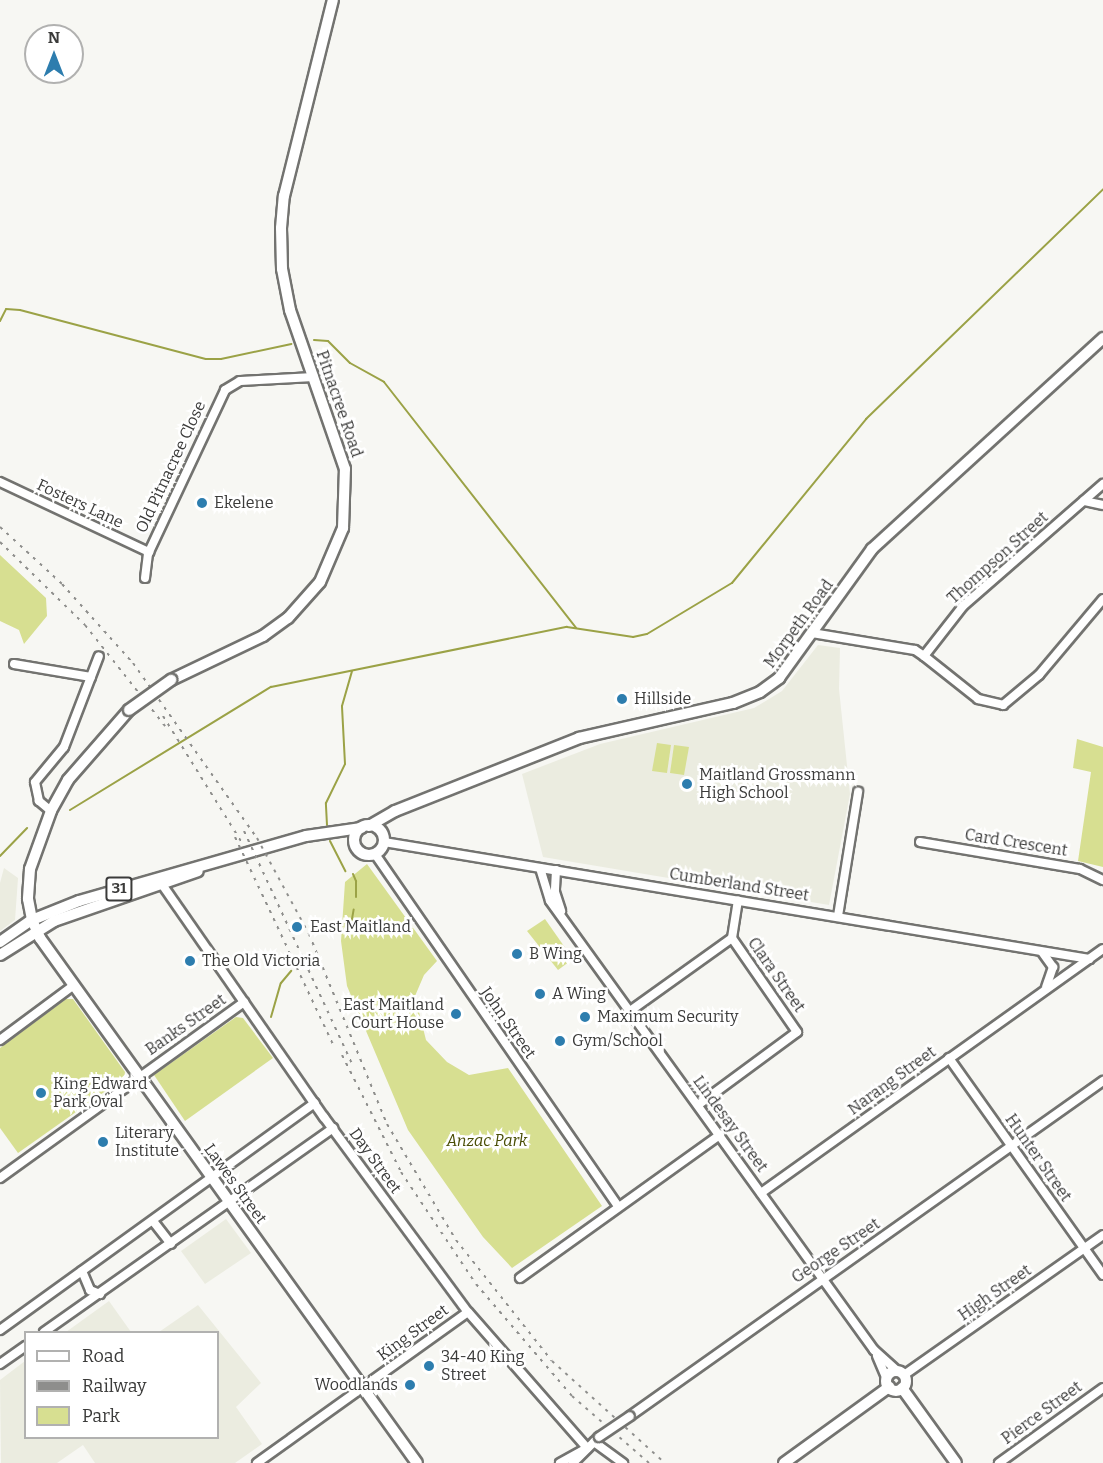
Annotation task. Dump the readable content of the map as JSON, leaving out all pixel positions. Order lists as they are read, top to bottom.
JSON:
{
  "streets": {
    "main road": [
      "Pitnacree Road",
      "Morpeth Road",
      "31",
      "Lawes Street"
    ],
    "street": [
      "Old Pitnacree Close",
      "Fosters Lane",
      "Thompson Street",
      "Card Crescent",
      "Cumberland Street",
      "Clara Street",
      "John Street",
      "Banks Street",
      "Narang Street",
      "Lindesay Street",
      "Hunter Street",
      "Day Street",
      "George Street",
      "High Street",
      "King Street",
      "Pierce Street"
    ]
  },
  "crossings": [
    ["Pitnacree Road", "Old Pitnacree Close"],
    ["Pitnacree Road", "31"],
    ["Pitnacree Road", "Lawes Street"],
    ["Old Pitnacree Close", "Fosters Lane"],
    ["Morpeth Road", "Cumberland Street"],
    ["Morpeth Road", "31"],
    ["Morpeth Road", "John Street"],
    ["Cumberland Street", "31"],
    ["Cumberland Street", "Clara Street"],
    ["Cumberland Street", "John Street"],
    ["Cumberland Street", "Narang Street"],
    ["Cumberland Street", "Lindesay Street"],
    ["31", "John Street"],
    ["31", "Day Street"],
    ["31", "Lawes Street"],
    ["Clara Street", "Lindesay Street"],
    ["Banks Street", "Day Street"],
    ["Banks Street", "Lawes Street"],
    ["Narang Street", "Lindesay Street"],
    ["Narang Street", "Hunter Street"],
    ["Lindesay Street", "George Street"],
    ["Lindesay Street", "High Street"],
    ["Hunter Street", "George Street"],
    ["Hunter Street", "High Street"],
    ["Day Street", "George Street"],
    ["Day Street", "King Street"],
    ["Lawes Street", "King Street"]
  ],
  "parks": ["Anzac Park"],
  "places": [
    "Ekelene",
    "Hillside",
    "Maitland Grossmann High School",
    "East Maitland",
    "B Wing",
    "The Old Victoria",
    "A Wing",
    "East Maitland Court House",
    "Maximum Security",
    "Gym/School",
    "King Edward Park Oval",
    "Literary Institute",
    "34-40 King Street",
    "Woodlands"
  ],
  "legend": ["Road", "Railway", "Park"],
  "north": "top"
}
